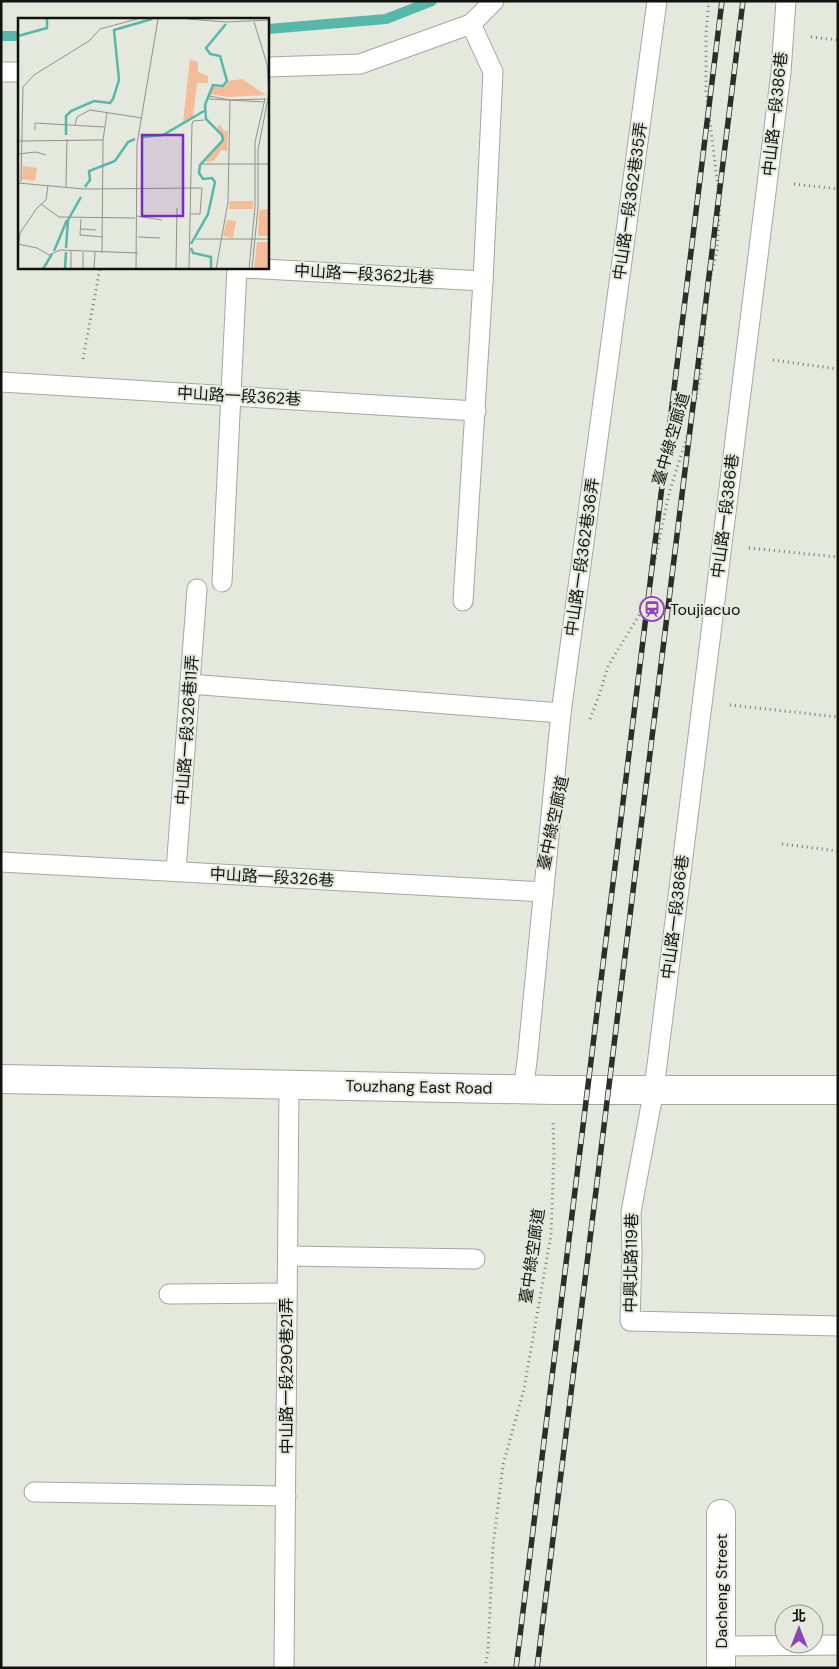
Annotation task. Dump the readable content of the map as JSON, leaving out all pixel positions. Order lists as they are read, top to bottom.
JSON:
{
  "streets": {
    "street": ["Touzhang East Road", "Dacheng Street"],
    "lane": [
      "中山路一段386巷",
      "中山路一段362巷35弄",
      "中山路一段362北巷",
      "中山路一段362巷",
      "中山路一段362巷36弄",
      "中山路一段326巷11弄",
      "中山路一段326巷",
      "中興北路119巷",
      "中山路一段290巷21弄"
    ],
    "path": ["臺中綠空廊道"]
  },
  "crossings": [
    ["中山路一段386巷", "Touzhang East Road"],
    ["中山路一段386巷", "中興北路119巷"],
    ["中山路一段362巷35弄", "中山路一段362巷36弄"],
    ["臺中綠空廊道", "Touzhang East Road"],
    ["中山路一段362巷36弄", "中山路一段326巷"],
    ["中山路一段362巷36弄", "Touzhang East Road"],
    ["中山路一段326巷11弄", "中山路一段326巷"],
    ["Touzhang East Road", "中興北路119巷"],
    ["Touzhang East Road", "中山路一段290巷21弄"]
  ],
  "places": {
    "station": ["Toujiacuo"]
  },
  "north": "top"
}
